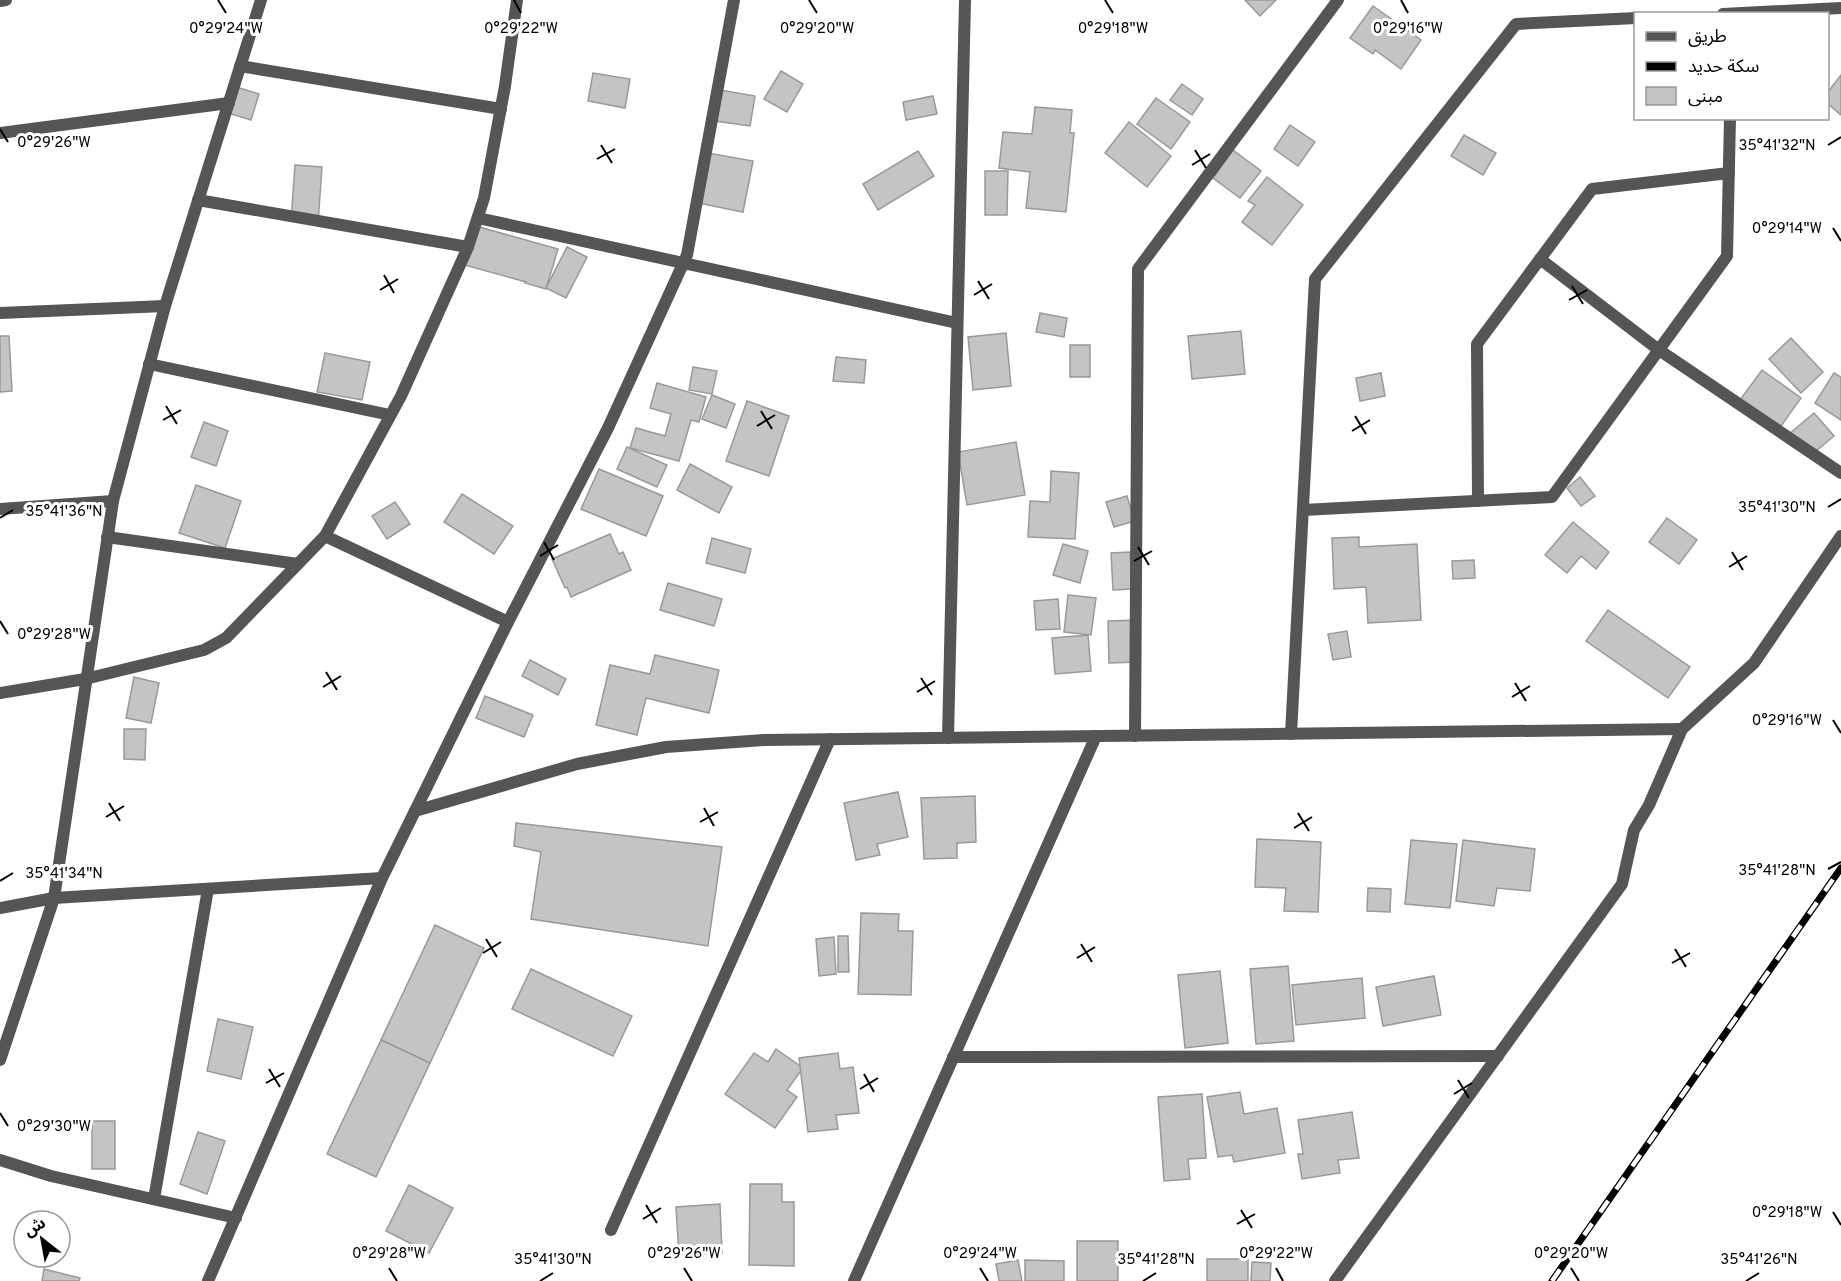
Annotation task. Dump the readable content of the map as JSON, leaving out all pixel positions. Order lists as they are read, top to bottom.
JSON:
{
  "legend": ["طريق", "سكة حديد", "مبنى"],
  "north": "top left",
  "coordinates": [
    "0°29'24\"W",
    "0°29'22\"W",
    "0°29'20\"W",
    "0°29'18\"W",
    "0°29'16\"W",
    "0°29'26\"W",
    "35°41'32\"N",
    "0°29'14\"W",
    "35°41'30\"N",
    "35°41'36\"N",
    "0°29'28\"W",
    "35°41'28\"N",
    "35°41'34\"N",
    "0°29'30\"W",
    "35°41'26\"N"
  ]
}
